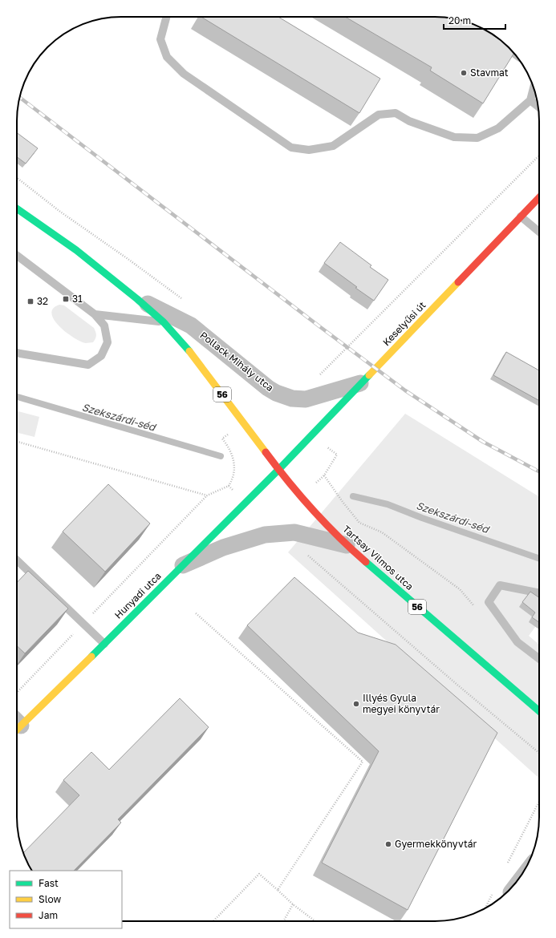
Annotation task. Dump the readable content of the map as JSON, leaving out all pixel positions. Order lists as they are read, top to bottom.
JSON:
{
  "streets": {
    "street": [
      "Keselyűsi út",
      "Pollack Mihály utca",
      "56",
      "Tartsay Vilmos utca",
      "Hunyadi utca"
    ]
  },
  "crossings": [
    ["Keselyűsi út", "Pollack Mihály utca"],
    ["Keselyűsi út", "Tartsay Vilmos utca"],
    ["Keselyűsi út", "Hunyadi utca"],
    ["Pollack Mihály utca", "Tartsay Vilmos utca"],
    ["Pollack Mihály utca", "Hunyadi utca"],
    ["Tartsay Vilmos utca", "Hunyadi utca"]
  ],
  "water": ["Szekszárdi-séd"],
  "places": {
    "other": ["Stavmat", "Illyés Gyula megyei könyvtár", "Gyermekkönyvtár"],
    "transit": ["31", "32"]
  },
  "legend": ["Fast", "Slow", "Jam"],
  "scale_bar": "20 m"
}
